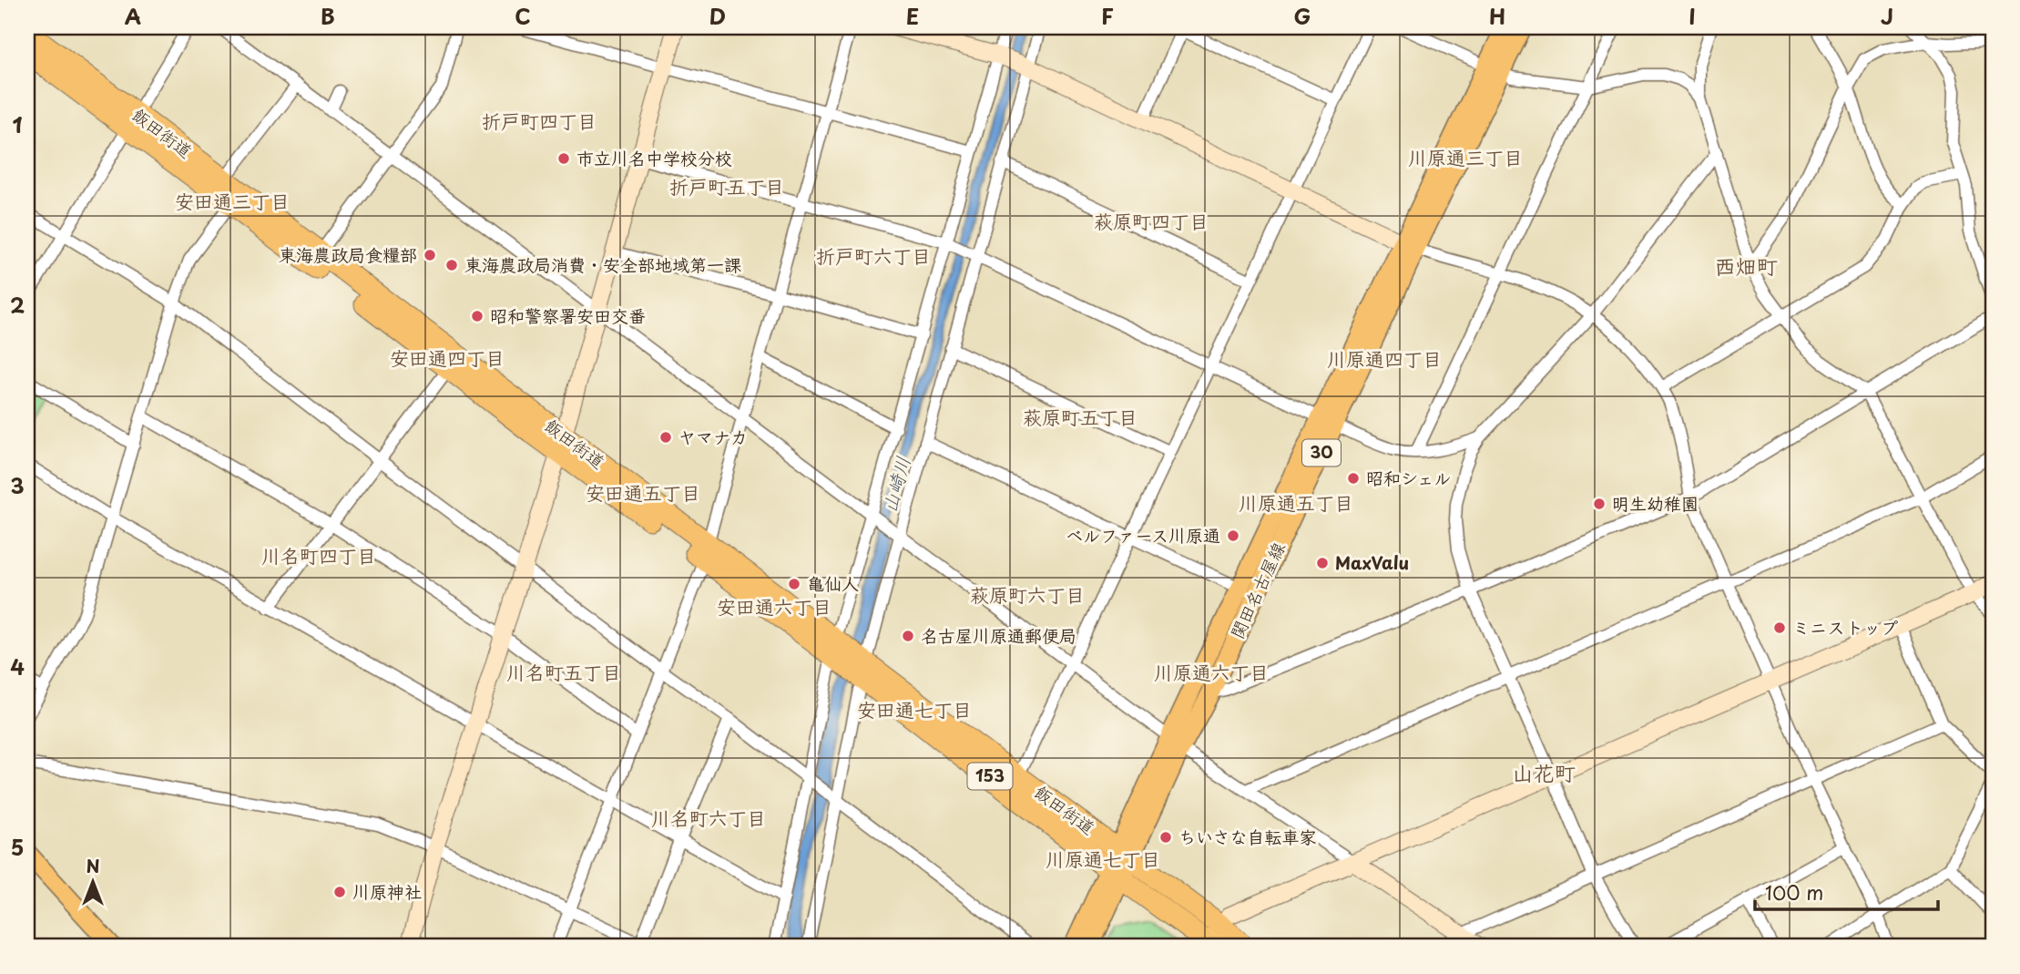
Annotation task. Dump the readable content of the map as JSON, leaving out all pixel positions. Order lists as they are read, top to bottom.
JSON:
{
  "streets": {
    "highway": ["飯田街道", "153"],
    "main road": ["30", "関田名古屋線"]
  },
  "crossings": [
    ["飯田街道", "関田名古屋線"]
  ],
  "districts": [
    "折戸町四丁目",
    "川原通三丁目",
    "折戸町五丁目",
    "安田通三丁目",
    "萩原町四丁目",
    "折戸町六丁目",
    "西畑町",
    "安田通四丁目",
    "川原通四丁目",
    "萩原町五丁目",
    "安田通五丁目",
    "川原通五丁目",
    "川名町四丁目",
    "萩原町六丁目",
    "安田通六丁目",
    "川名町五丁目",
    "川原通六丁目",
    "安田通七丁目",
    "山花町",
    "川名町六丁目",
    "川原通七丁目"
  ],
  "water": ["山崎川"],
  "places": [
    "市立川名中学校分校",
    "東海農政局食糧部",
    "東海農政局消費・安全部地域第一課",
    "昭和警察署安田交番",
    "ヤマナカ",
    "昭和シェル",
    "明生幼稚園",
    "ベルファース川原通",
    "MaxValu",
    "亀仙人",
    "ミニストップ",
    "名古屋川原通郵便局",
    "ちいさな自転車家",
    "川原神社"
  ],
  "scale_bar": "100 m",
  "north": "top",
  "grid": {
    "columns": [
      "A",
      "B",
      "C",
      "D",
      "E",
      "F",
      "G",
      "H",
      "I",
      "J"
    ],
    "rows": [
      "1",
      "2",
      "3",
      "4",
      "5"
    ]
  }
}
